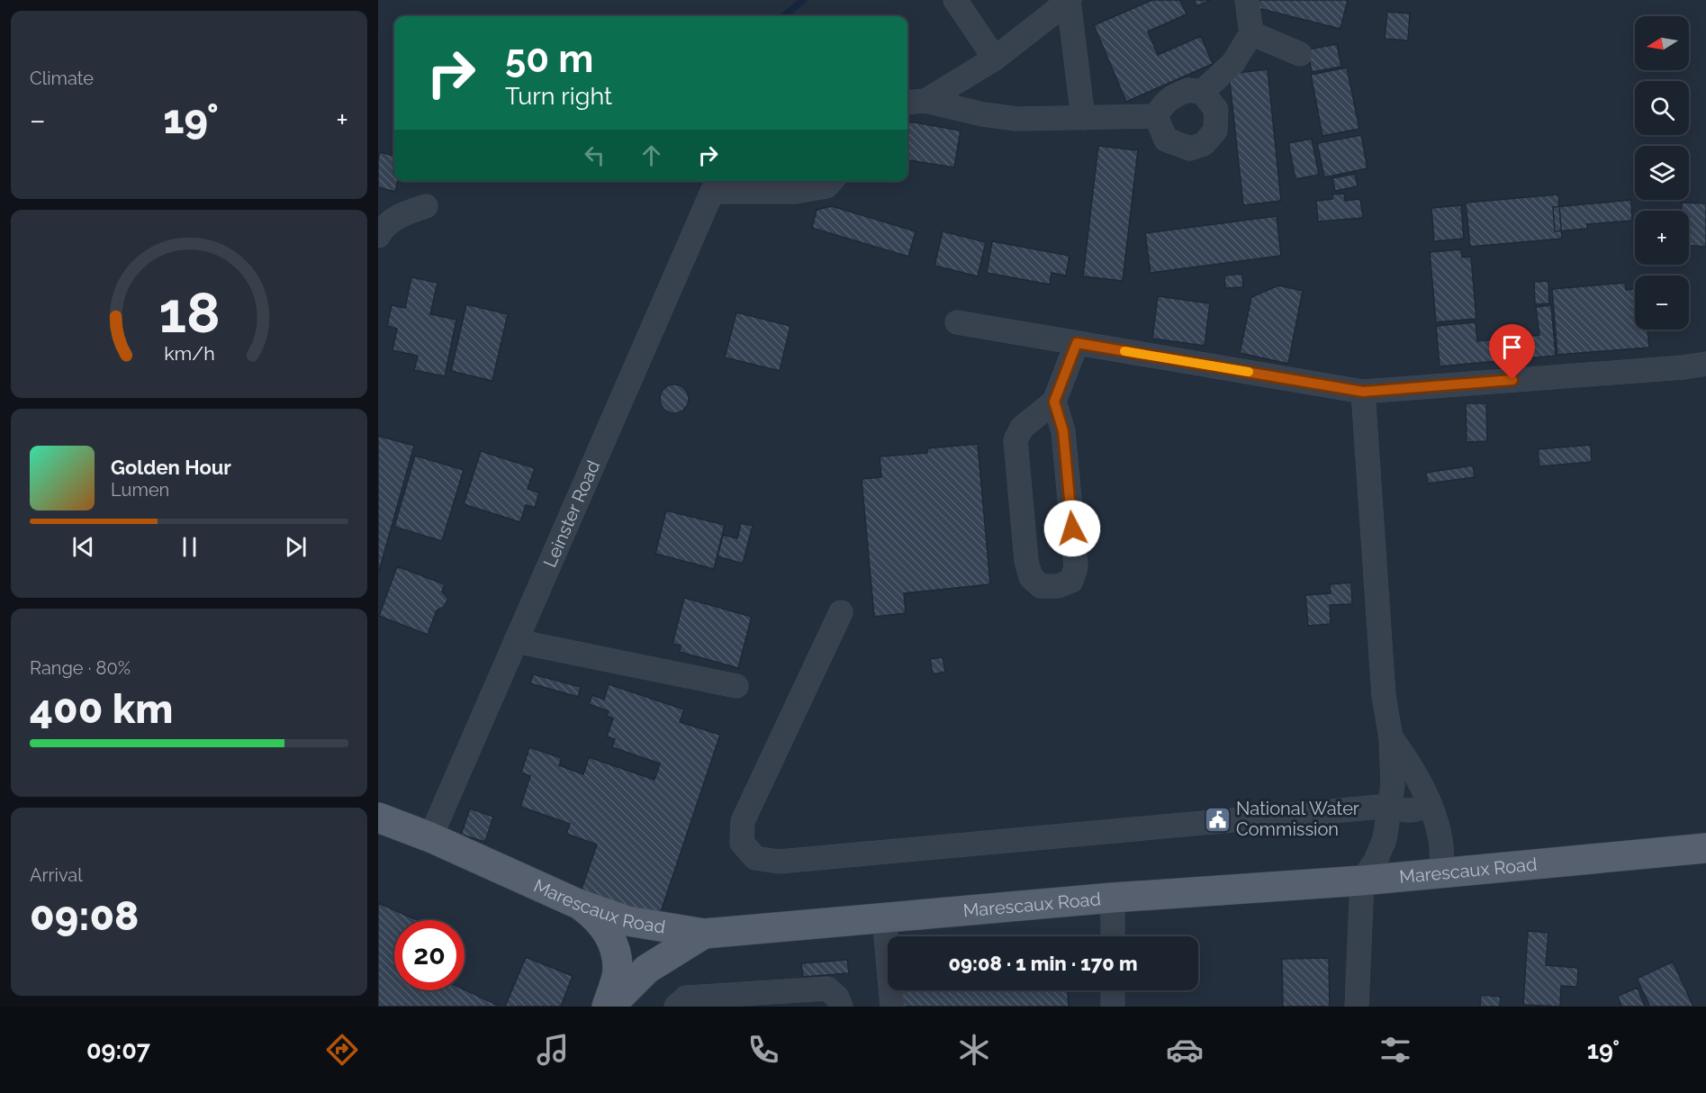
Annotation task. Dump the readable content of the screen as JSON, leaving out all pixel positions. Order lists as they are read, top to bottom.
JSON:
{
  "streets": {
    "main road": ["Marescaux Road"],
    "street": ["Leinster Road"]
  },
  "crossings": [
    ["Leinster Road", "Marescaux Road"]
  ],
  "places": {
    "public building": ["National Water Commission"]
  },
  "north": "left",
  "page": {
    "tile": [
      "Climate",
      ["Range · 80%", "400 km"],
      ["Arrival", "09:08"]
    ],
    "map_buttons": ["+", "−"],
    "turn": ["50 m", "Turn right"],
    "heat": ["−", "19°", "+"],
    "song": ["Golden Hour", "Lumen"],
    "limit": "20",
    "trip": "09:08 · 1 min · 170 m",
    "tabs": ["09:07", "19°"],
    "gauge": ["18", "km/h"]
  }
}
